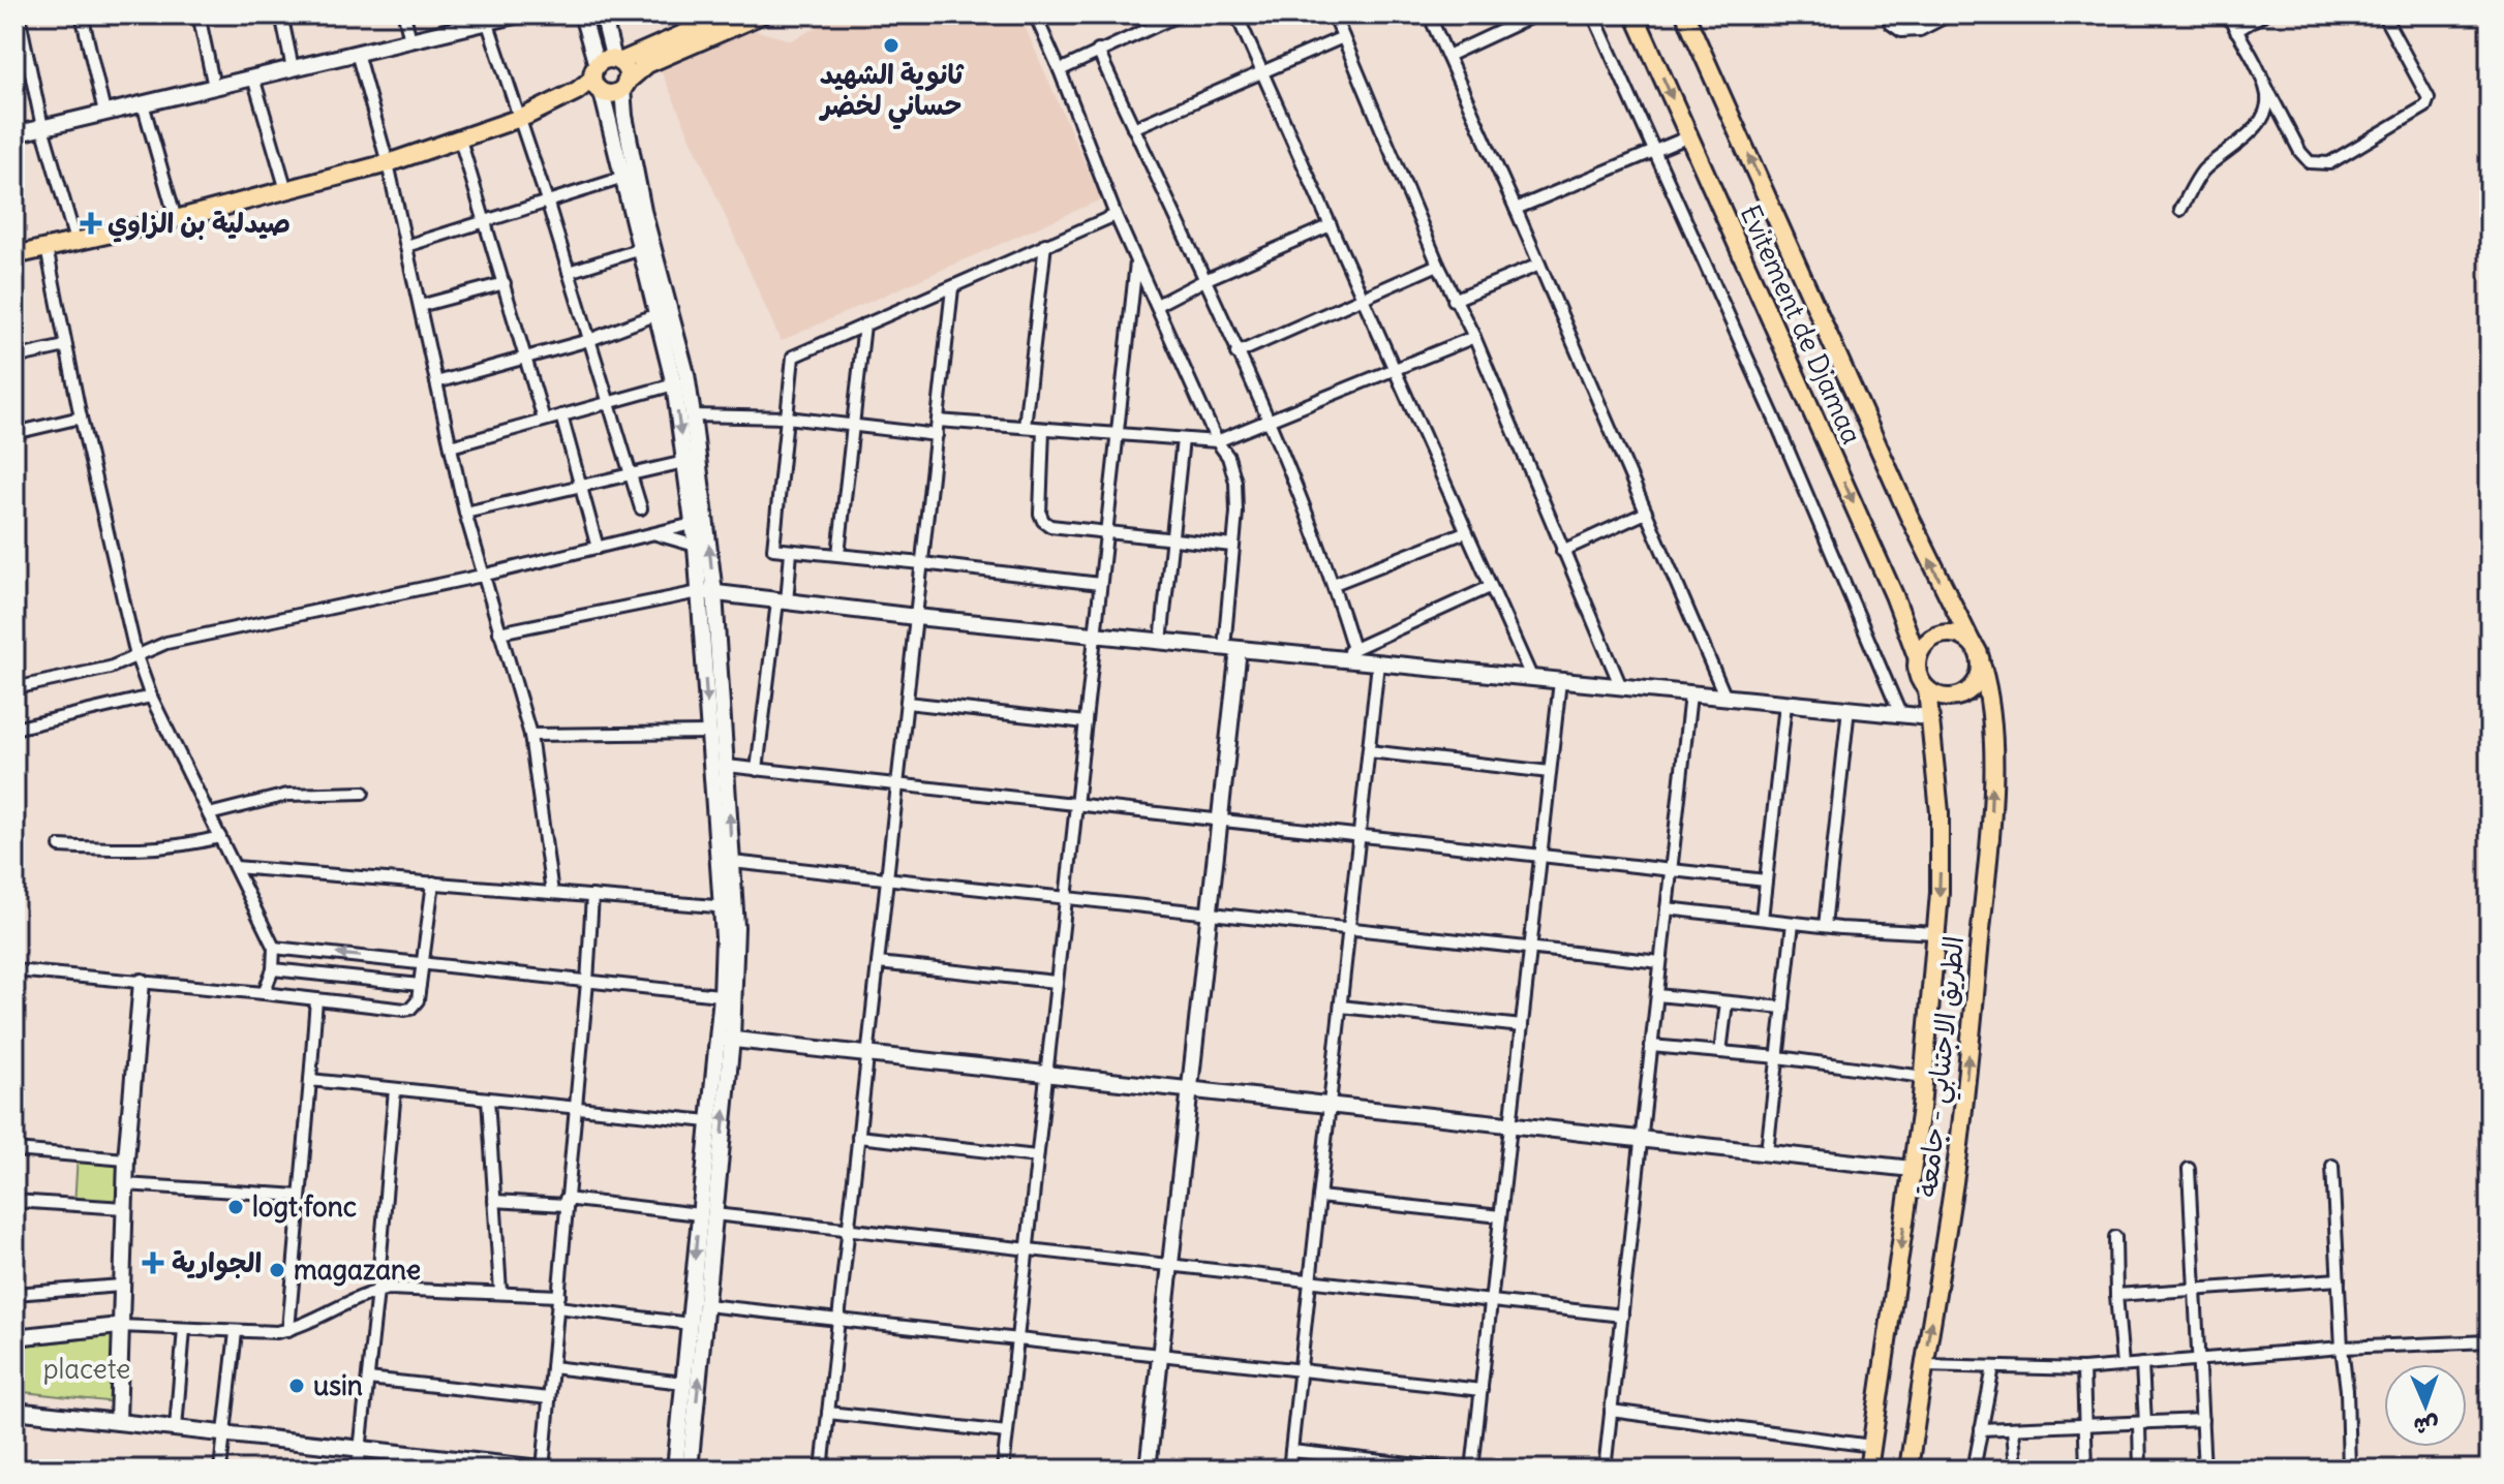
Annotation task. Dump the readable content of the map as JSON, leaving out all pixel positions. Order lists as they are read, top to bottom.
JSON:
{
  "streets": {
    "main road": ["Evitement de Djamaa", "الطريق الاجتنابي - جامعة"]
  },
  "crossings": [
    ["Evitement de Djamaa", "الطريق الاجتنابي - جامعة"]
  ],
  "parks": ["placete"],
  "places": {
    "other": [
      "ثانوية الشهيد حساني لخضر",
      "logt fonc",
      "magazane",
      "usin"
    ],
    "health": ["صيدلية بن الزاوي", "الجوارية"]
  },
  "north": "bottom"
}
